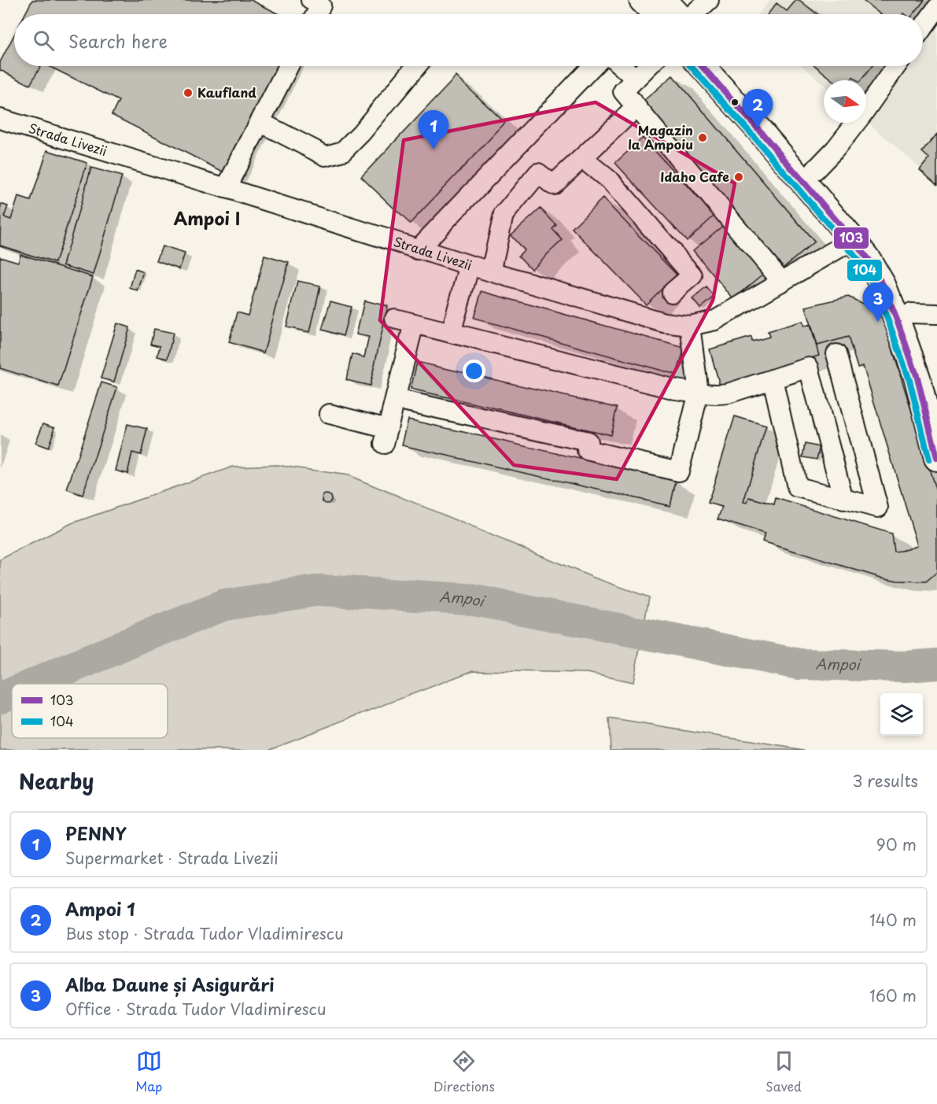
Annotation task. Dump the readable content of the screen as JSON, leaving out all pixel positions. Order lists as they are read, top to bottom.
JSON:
{
  "streets": {
    "street": ["Strada Livezii"]
  },
  "districts": ["Ampoi I"],
  "water": ["Ampoi"],
  "places": ["Kaufland", "Magazin la Ampoiu", "Idaho Cafe"],
  "lines": ["transit line 103", "transit line 104"],
  "legend": ["103", "104"],
  "north": "right",
  "page": {
    "search": "Search here",
    "pins": ["2", "1", "3"],
    "heading": ["Nearby", "3 results"],
    "list": [
      {
        "mark": "1",
        "name": "PENNY",
        "note": "Supermarket · Strada Livezii",
        "value": "90 m"
      },
      {
        "mark": "2",
        "name": "Ampoi 1",
        "note": "Bus stop · Strada Tudor Vladimirescu",
        "value": "140 m"
      },
      {
        "mark": "3",
        "name": "Alba Daune și Asigurări",
        "note": "Office · Strada Tudor Vladimirescu",
        "value": "160 m"
      }
    ],
    "nav": ["Map", "Directions", "Saved"]
  }
}
